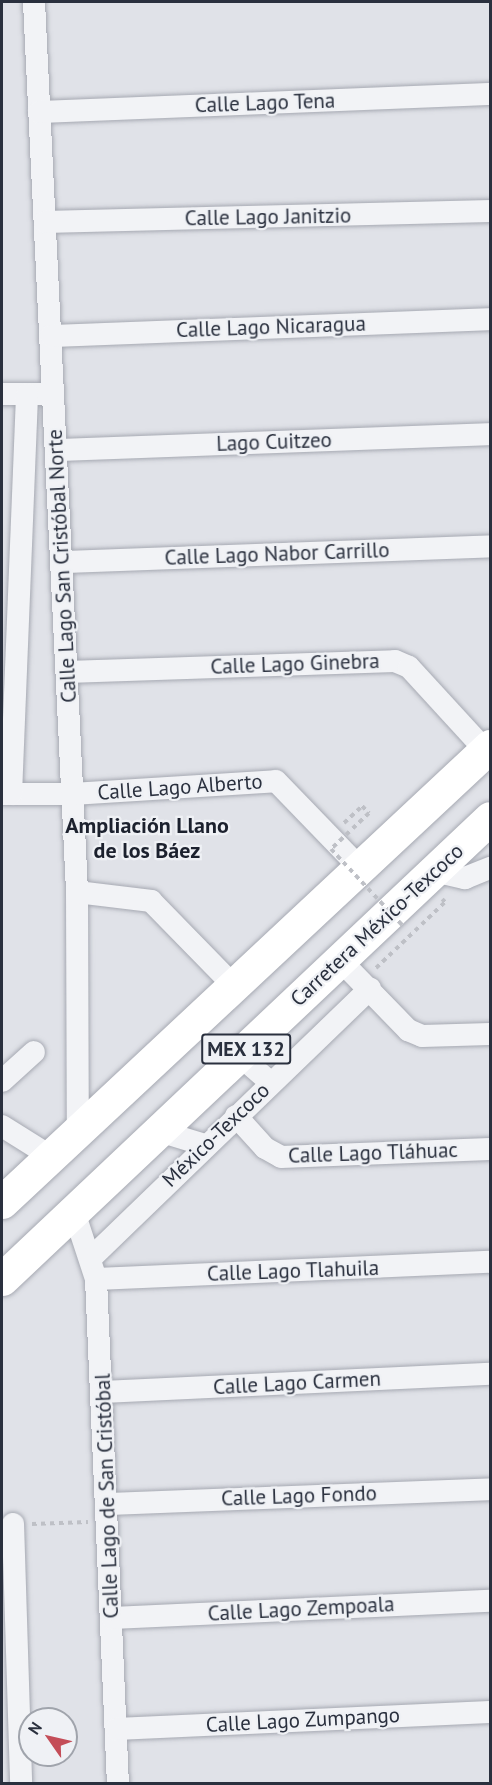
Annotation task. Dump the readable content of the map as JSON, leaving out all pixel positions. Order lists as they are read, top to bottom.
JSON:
{
  "streets": {
    "highway": ["Carretera México-Texcoco", "MEX 132"],
    "street": [
      "Calle Lago Tena",
      "Calle Lago Janitzio",
      "Calle Lago Nicaragua",
      "Lago Cuitzeo",
      "Calle Lago Nabor Carrillo",
      "Calle Lago San Cristóbal Norte",
      "Calle Lago Ginebra",
      "Calle Lago Alberto",
      "México-Texcoco",
      "Calle Lago Tláhuac",
      "Calle Lago Tlahuila",
      "Calle Lago Carmen",
      "Calle Lago de San Cristóbal",
      "Calle Lago Fondo",
      "Calle Lago Zempoala",
      "Calle Lago Zumpango"
    ]
  },
  "crossings": [
    ["Calle Lago Tena", "Calle Lago San Cristóbal Norte"],
    ["Calle Lago Janitzio", "Calle Lago San Cristóbal Norte"],
    ["Calle Lago Nicaragua", "Calle Lago San Cristóbal Norte"],
    ["Lago Cuitzeo", "Calle Lago San Cristóbal Norte"],
    ["Calle Lago Nabor Carrillo", "Calle Lago San Cristóbal Norte"],
    ["Calle Lago San Cristóbal Norte", "Calle Lago Ginebra"],
    ["Calle Lago San Cristóbal Norte", "Calle Lago Alberto"],
    ["Calle Lago San Cristóbal Norte", "MEX 132"],
    ["Calle Lago Ginebra", "MEX 132"],
    ["Calle Lago Alberto", "MEX 132"],
    ["Carretera México-Texcoco", "México-Texcoco"],
    ["Carretera México-Texcoco", "Calle Lago de San Cristóbal"],
    ["México-Texcoco", "Calle Lago Tláhuac"],
    ["México-Texcoco", "Calle Lago Tlahuila"],
    ["México-Texcoco", "Calle Lago de San Cristóbal"],
    ["Calle Lago Tlahuila", "Calle Lago de San Cristóbal"],
    ["Calle Lago Carmen", "Calle Lago de San Cristóbal"],
    ["Calle Lago de San Cristóbal", "Calle Lago Fondo"],
    ["Calle Lago de San Cristóbal", "Calle Lago Zempoala"],
    ["Calle Lago de San Cristóbal", "Calle Lago Zumpango"]
  ],
  "districts": ["Ampliación Llano de los Báez"],
  "north": "top left"
}
